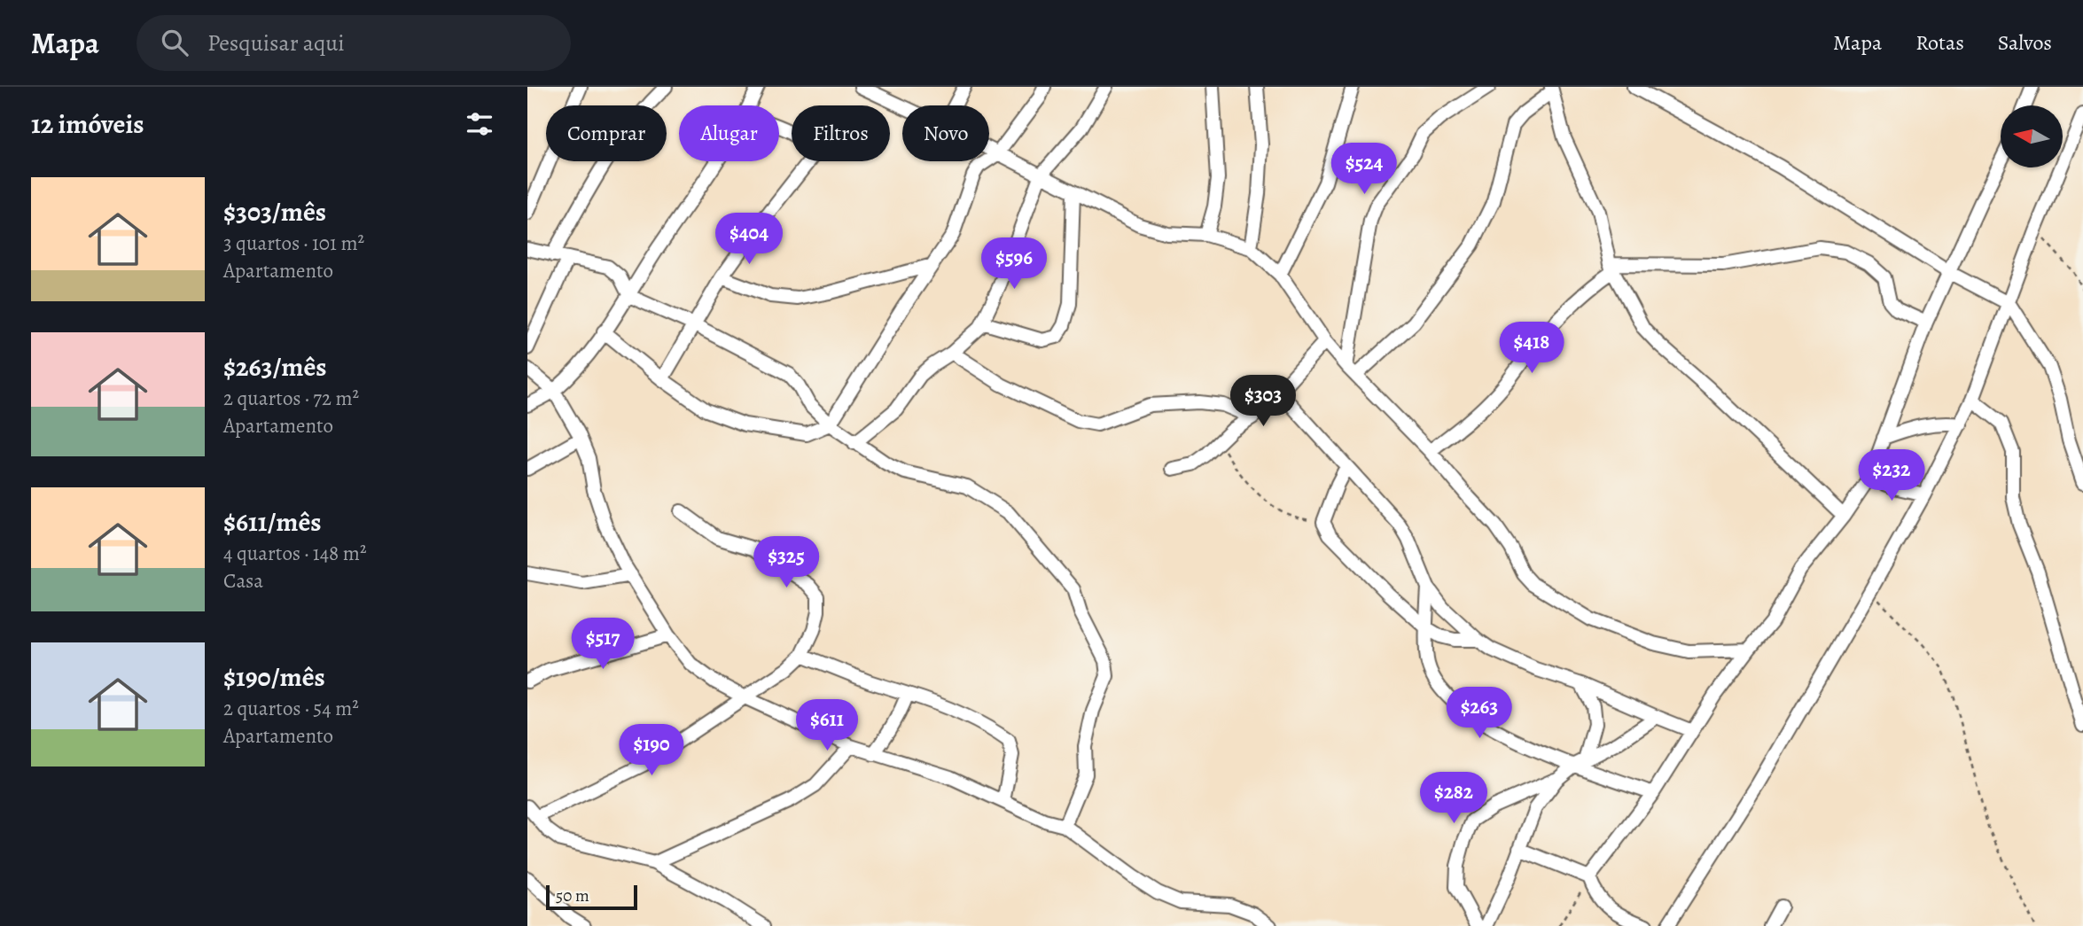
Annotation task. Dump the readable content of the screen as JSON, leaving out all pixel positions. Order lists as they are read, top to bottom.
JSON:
{
  "scale_bar": "50 m",
  "north": "left",
  "page": {
    "header": "Mapa",
    "search": "Pesquisar aqui",
    "nav": ["Mapa", "Rotas", "Salvos"],
    "heading": "12 imóveis",
    "chip": [
      "Comprar",
      "Alugar",
      "Filtros",
      "Novo"
    ],
    "price": [
      "$524",
      "$404",
      "$596",
      "$418",
      "$303",
      "$232",
      "$325",
      "$517",
      "$263",
      "$611",
      "$190",
      "$282"
    ],
    "list": [
      {
        "name": "$303/mês",
        "note": "3 quartos · 101 m² · Apartamento"
      },
      {
        "name": "$263/mês",
        "note": "2 quartos · 72 m² · Apartamento"
      },
      {
        "name": "$611/mês",
        "note": "4 quartos · 148 m² · Casa"
      },
      {
        "name": "$190/mês",
        "note": "2 quartos · 54 m² · Apartamento"
      }
    ],
    "scale": "50 m"
  }
}
